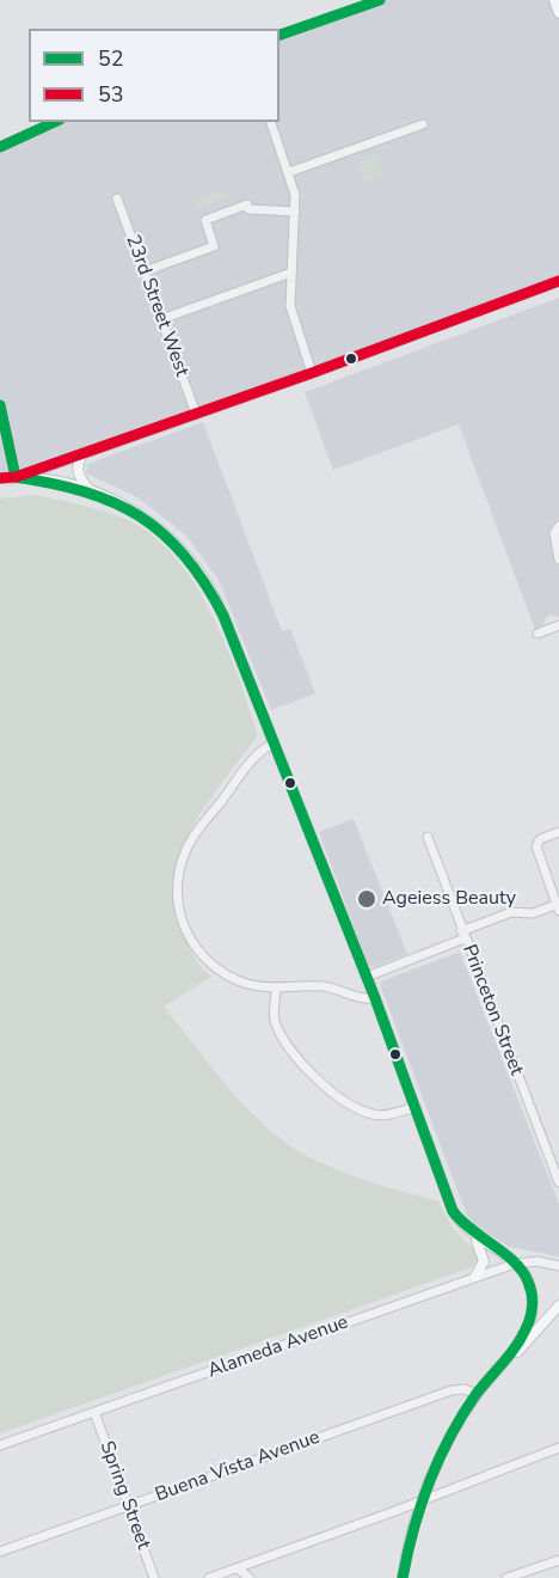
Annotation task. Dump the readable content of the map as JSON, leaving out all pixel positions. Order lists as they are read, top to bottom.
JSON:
{
  "streets": {
    "street": [
      "23rd Street West",
      "Princeton Street",
      "Alameda Avenue",
      "Buena Vista Avenue",
      "Spring Street"
    ]
  },
  "crossings": [
    ["Alameda Avenue", "Spring Street"],
    ["Buena Vista Avenue", "Spring Street"]
  ],
  "places": ["Ageiess Beauty"],
  "lines": ["transit line 52", "transit line 53"],
  "legend": ["52", "53"]
}
